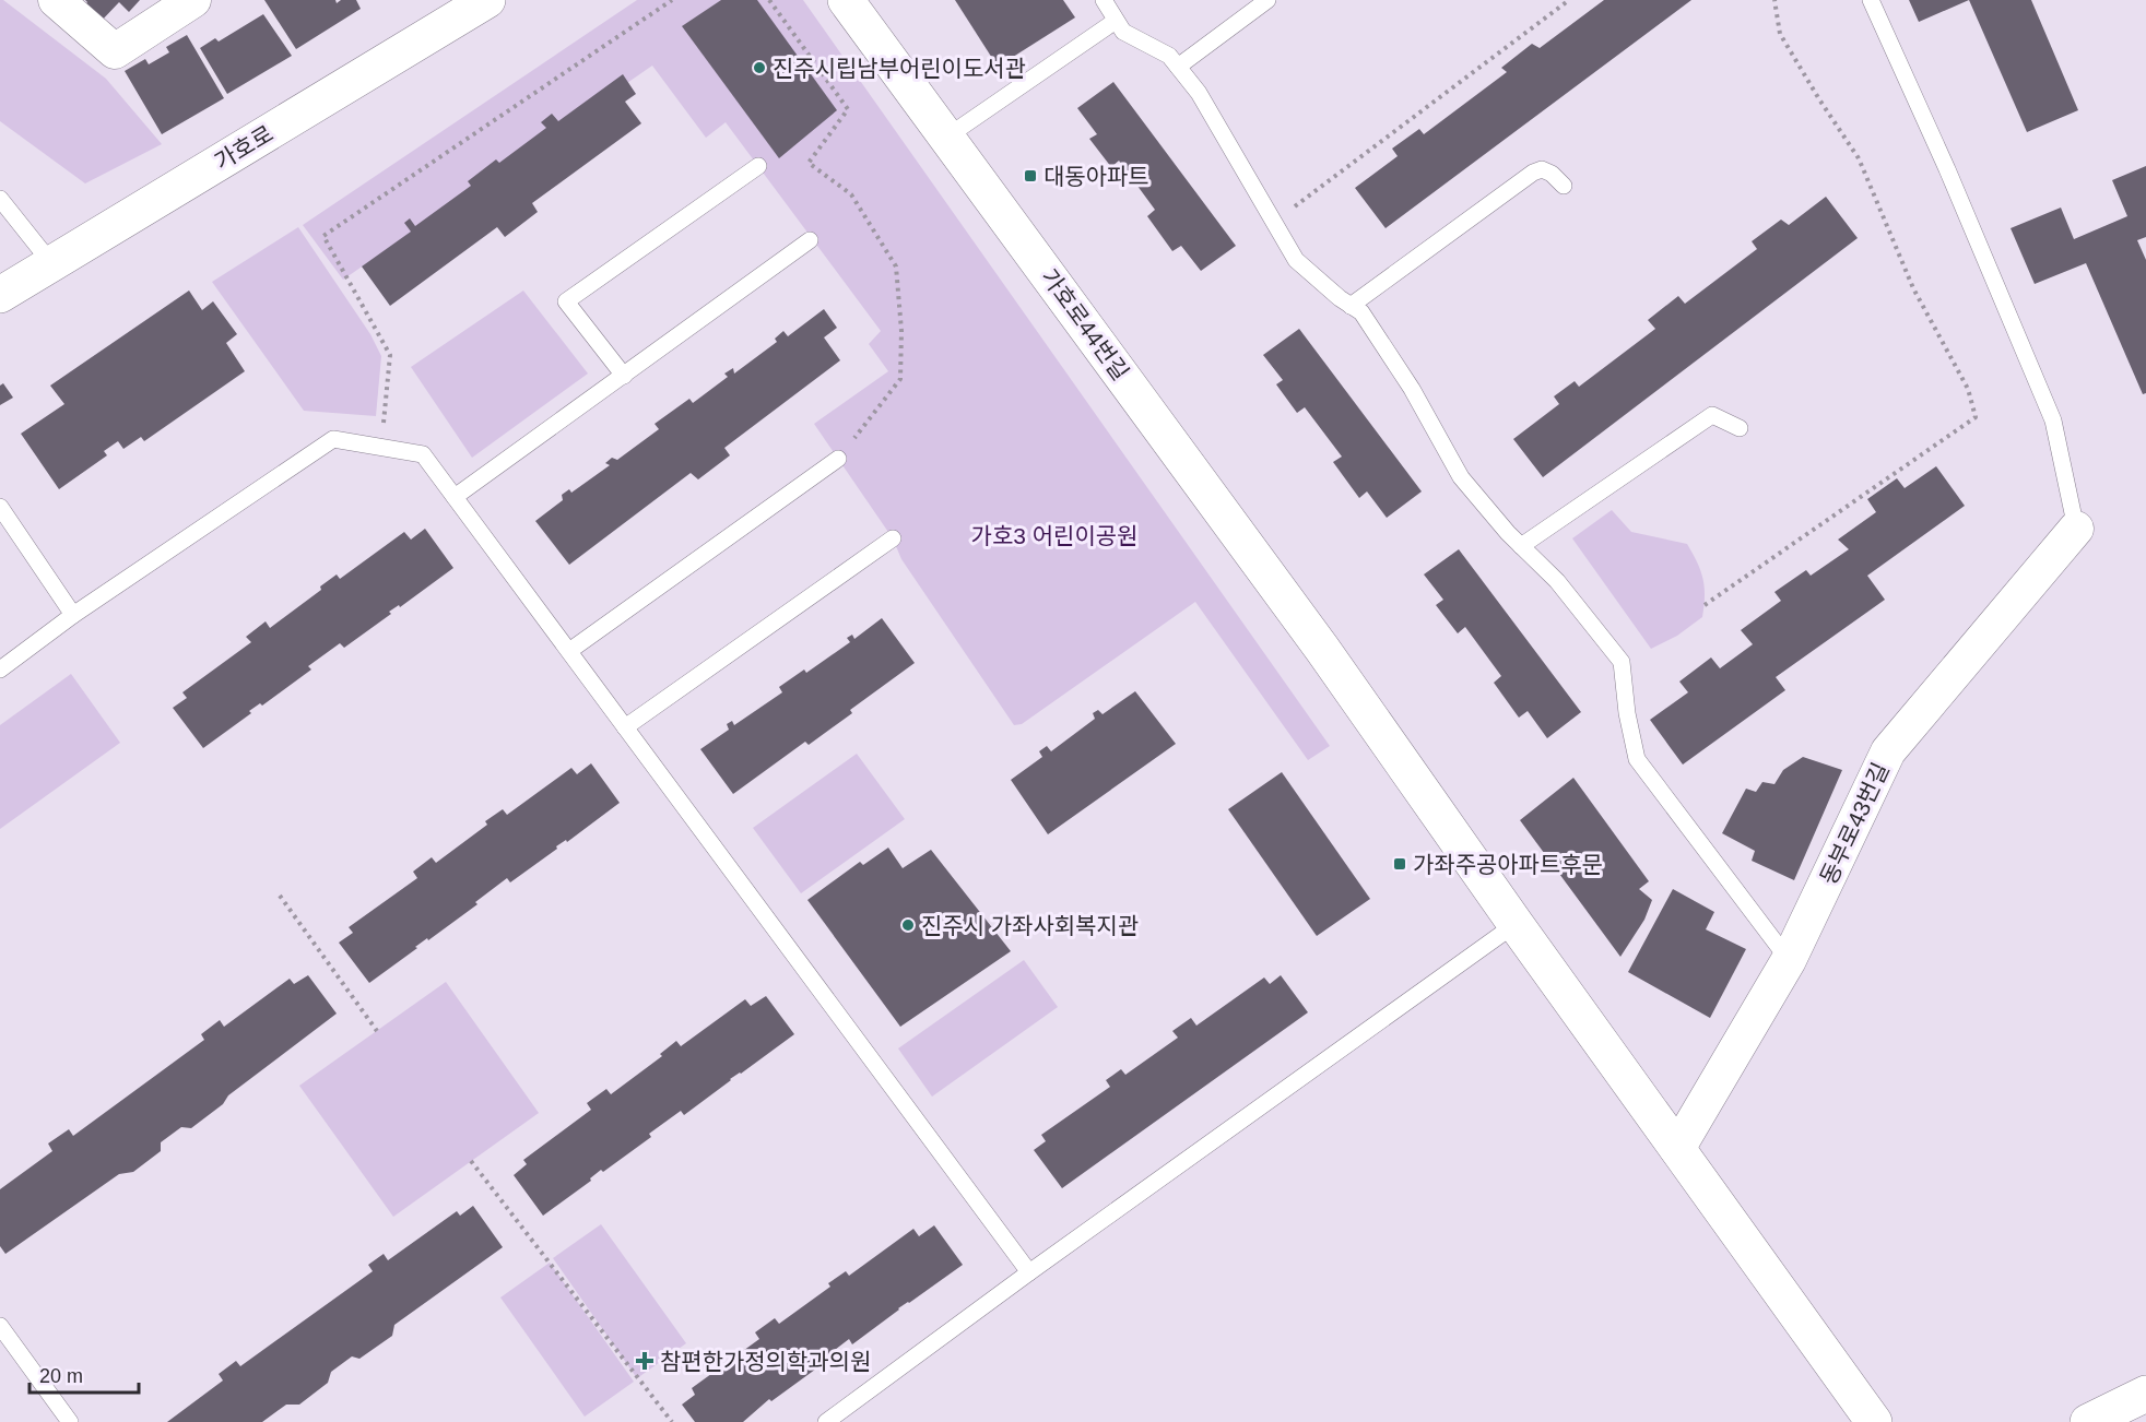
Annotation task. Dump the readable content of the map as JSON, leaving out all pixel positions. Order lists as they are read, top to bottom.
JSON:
{
  "streets": {
    "street": ["가호로", "가호로44번길", "동부로43번길"]
  },
  "parks": ["가호3 어린이공원"],
  "places": {
    "other": ["진주시립남부어린이도서관", "진주시 가좌사회복지관"],
    "transit": ["대동아파트", "가좌주공아파트후문"],
    "health": ["참편한가정의학과의원"]
  },
  "scale_bar": "20 m"
}
